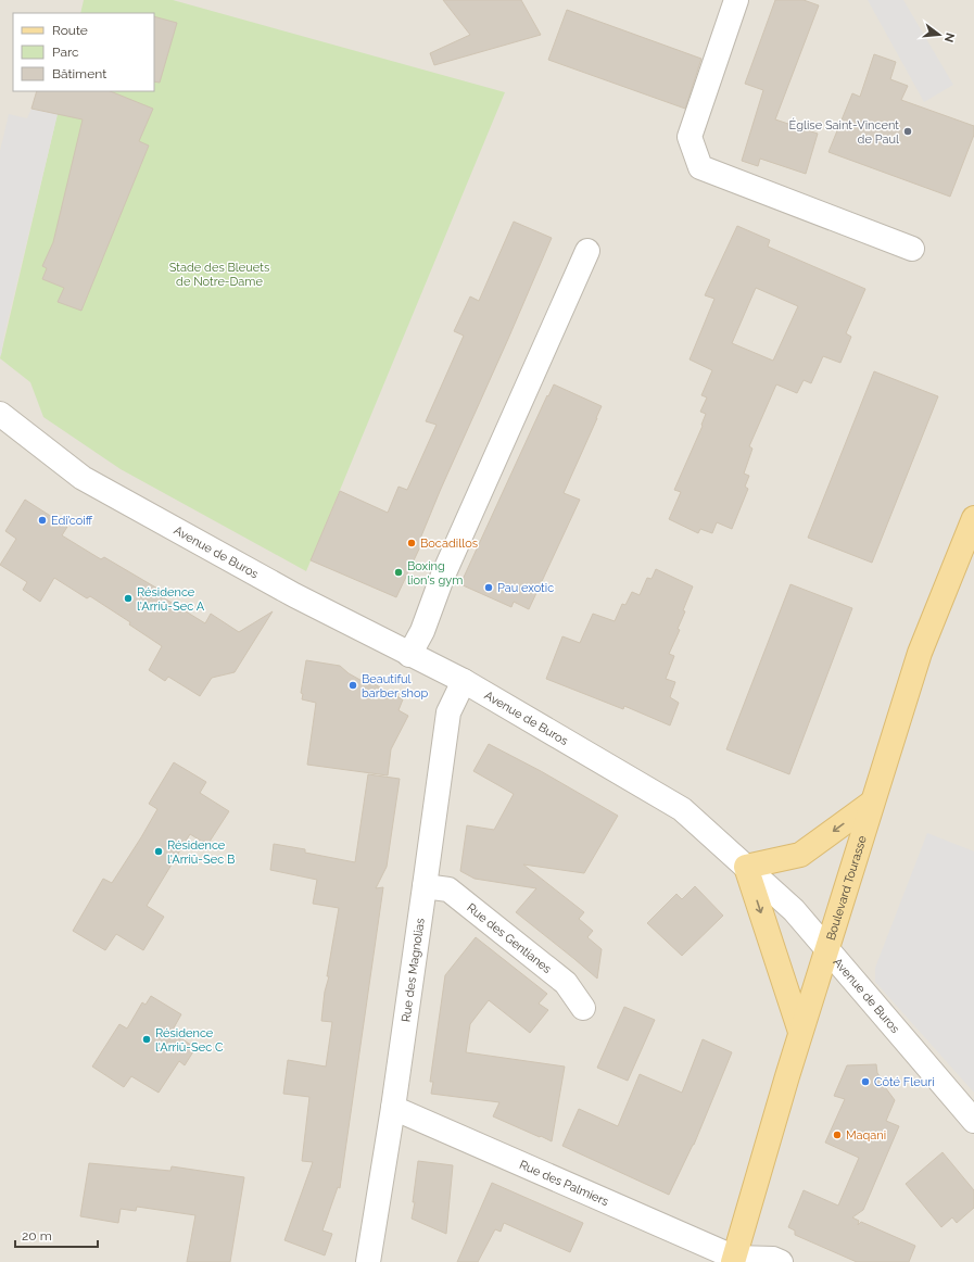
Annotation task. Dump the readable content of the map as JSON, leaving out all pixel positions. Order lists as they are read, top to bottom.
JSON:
{
  "streets": {
    "main road": ["Boulevard Tourasse"],
    "street": [
      "Avenue de Buros",
      "Rue des Gentianes",
      "Rue des Magnolias",
      "Rue des Palmiers"
    ]
  },
  "crossings": [
    ["Avenue de Buros", "Boulevard Tourasse"],
    ["Avenue de Buros", "Rue des Magnolias"],
    ["Boulevard Tourasse", "Rue des Palmiers"],
    ["Rue des Gentianes", "Rue des Magnolias"],
    ["Rue des Magnolias", "Rue des Palmiers"]
  ],
  "parks": ["Stade des Bleuets de Notre-Dame"],
  "places": [
    "Église Saint-Vincent de Paul",
    "Edi’coiff",
    "Bocadillos",
    "Boxing lion's gym",
    "Pau exotic",
    "Résidence l'Arriü-Sec A",
    "Beautiful barber shop",
    "Résidence l'Arriü-Sec B",
    "Résidence l'Arriü-Sec C",
    "Côté Fleuri",
    "Maqani"
  ],
  "legend": ["Route", "Parc", "Bâtiment"],
  "scale_bar": "20 m",
  "north": "right"
}
